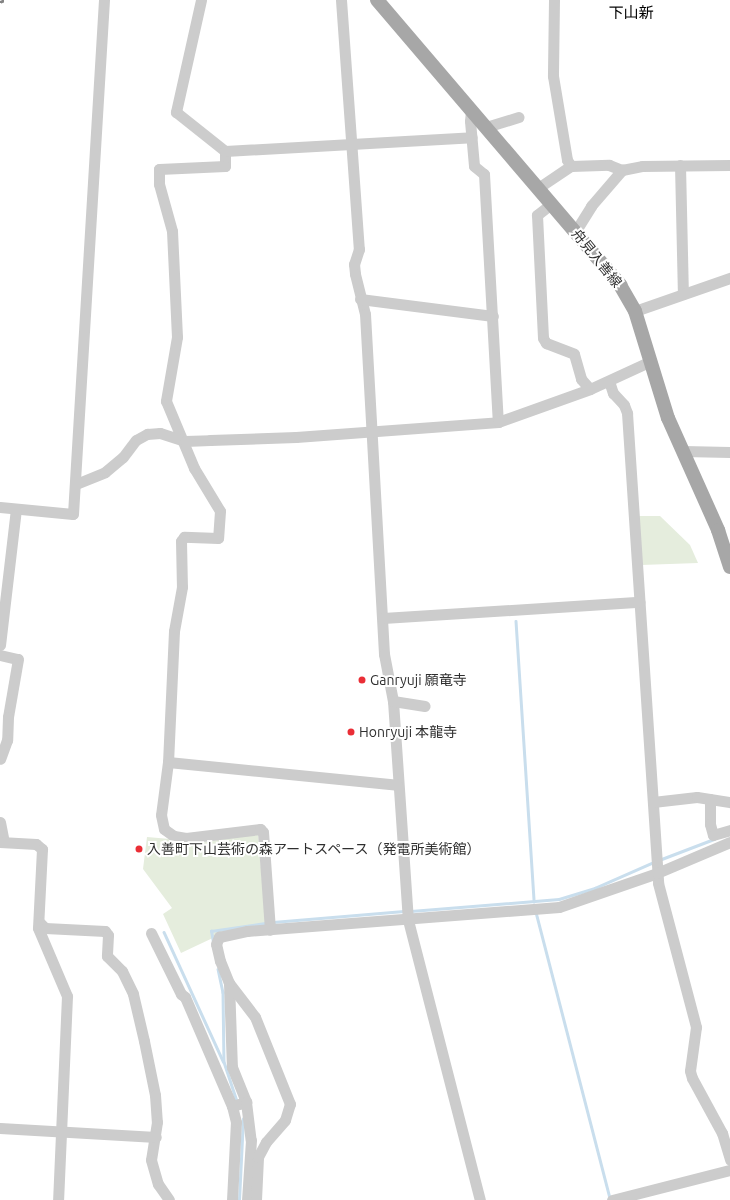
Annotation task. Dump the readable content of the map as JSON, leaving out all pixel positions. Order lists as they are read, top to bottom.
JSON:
{
  "streets": {
    "main road": ["舟見入善線"]
  },
  "districts": ["下山新"],
  "places": ["Ganryuji 願竜寺", "Honryuji 本龍寺", "入善町下山芸術の森アートスペース（発電所美術館）"]
}
